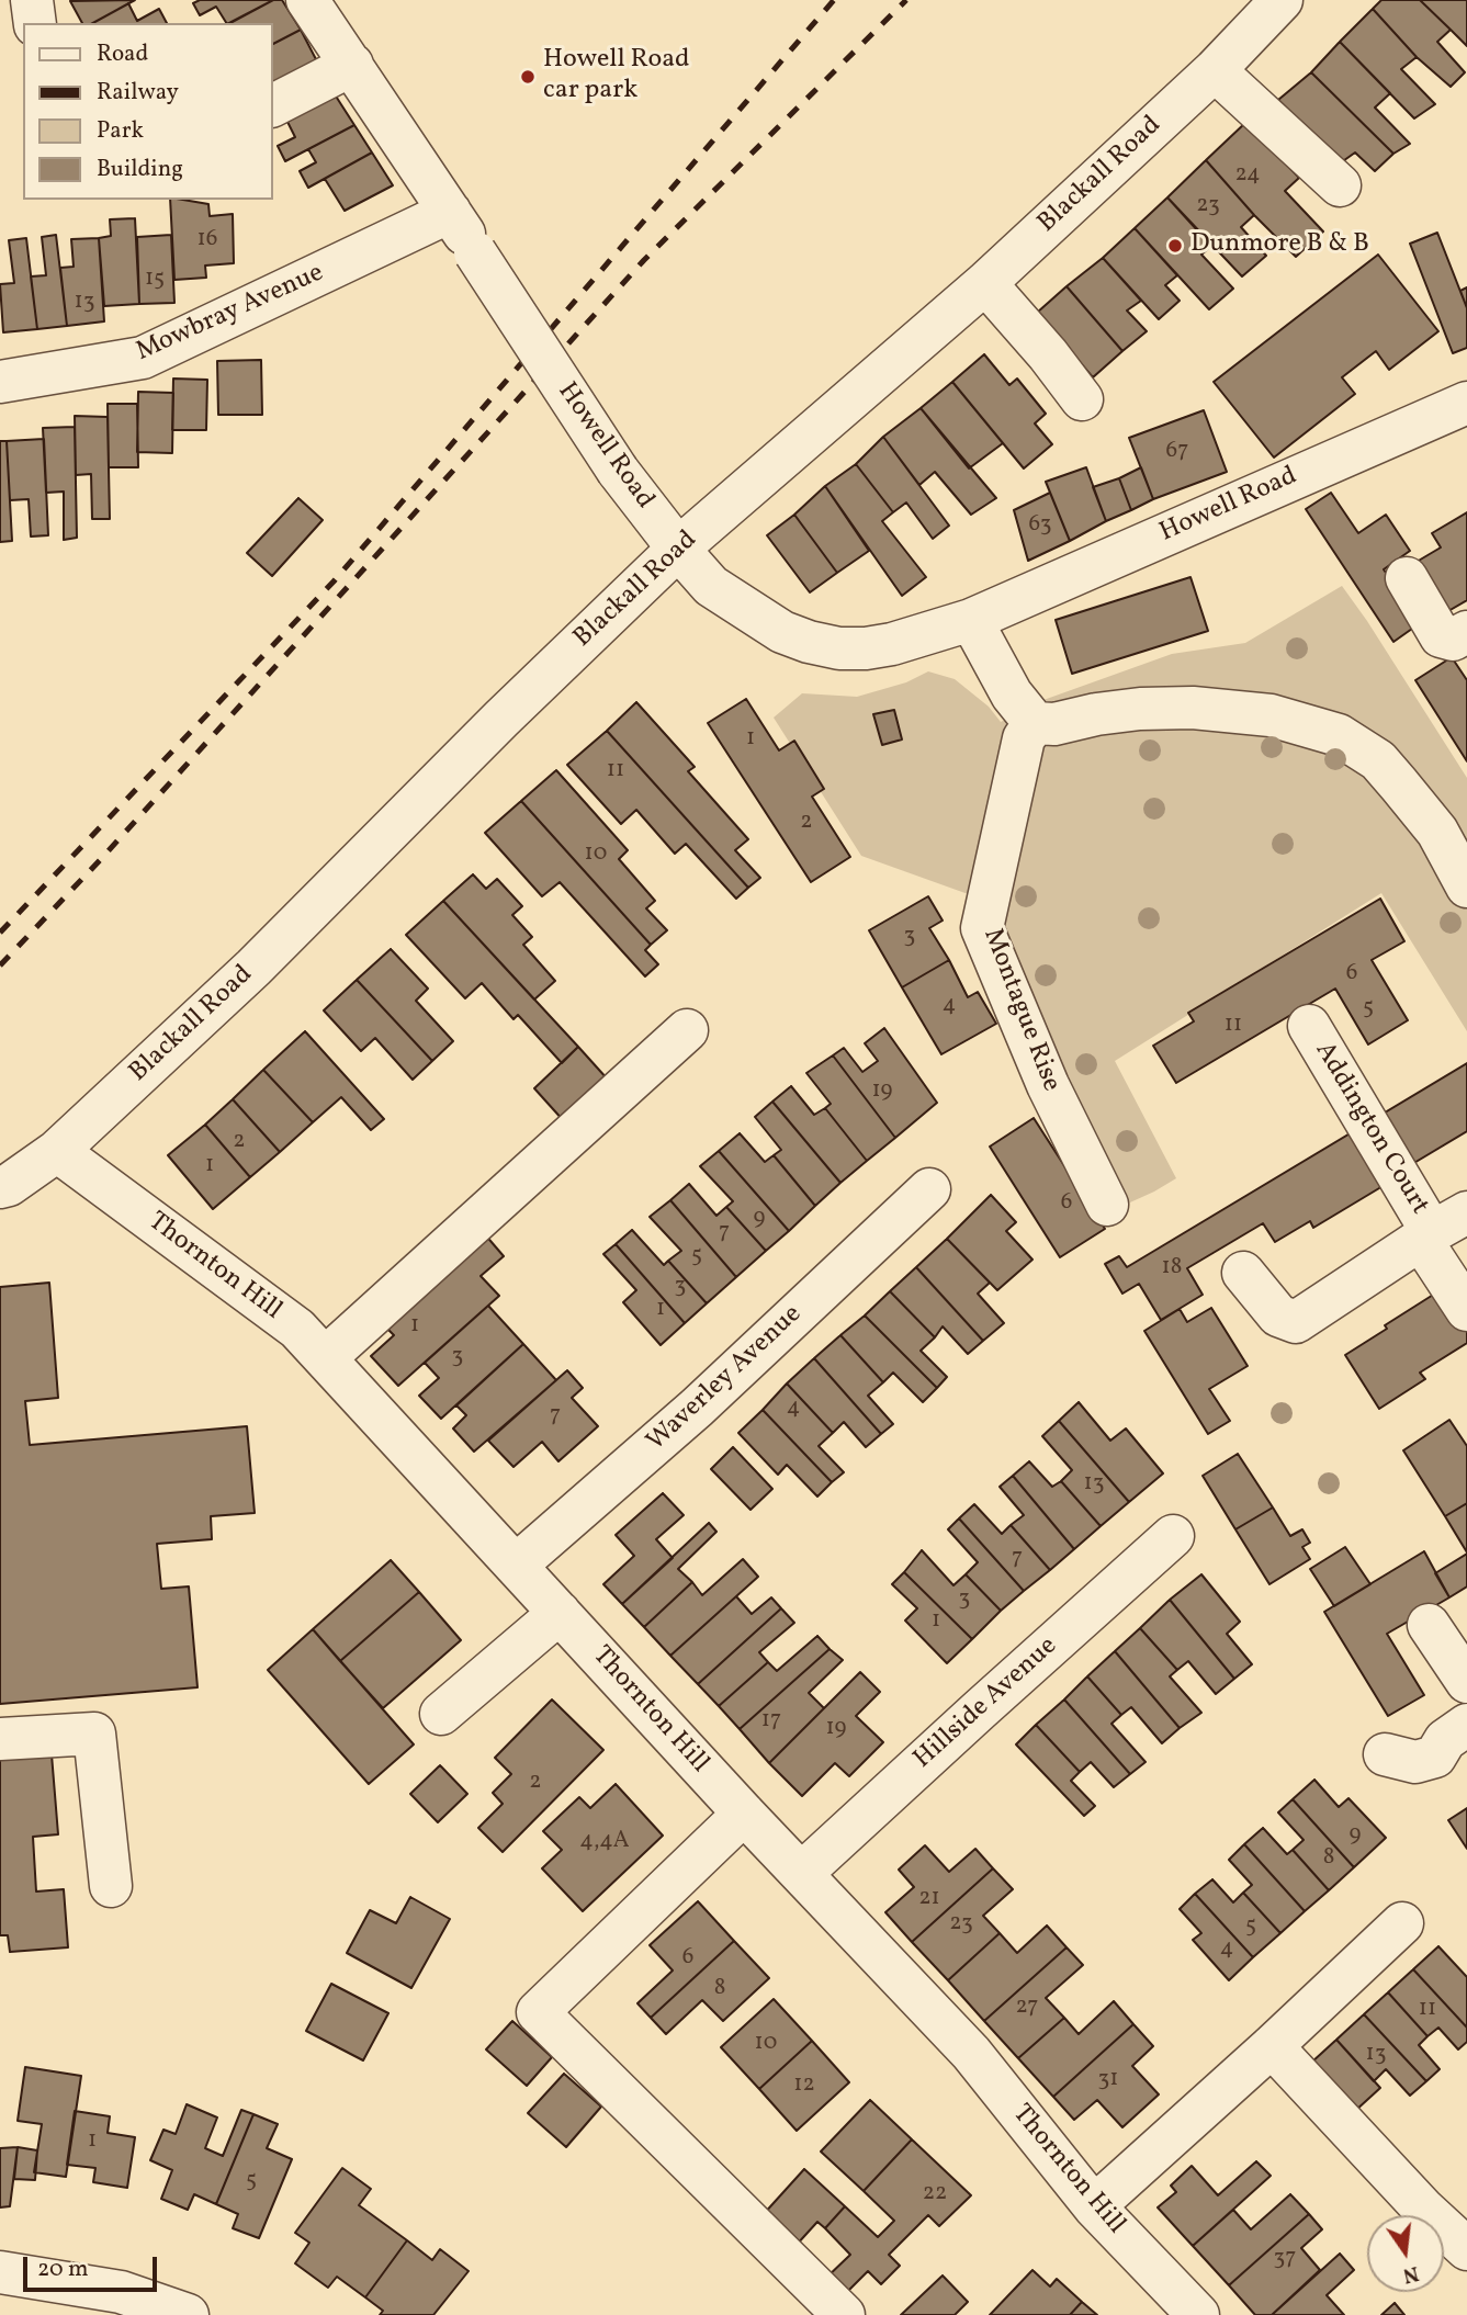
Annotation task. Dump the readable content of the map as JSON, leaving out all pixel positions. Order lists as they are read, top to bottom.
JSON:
{
  "streets": {
    "street": [
      "Blackall Road",
      "Mowbray Avenue",
      "Howell Road",
      "Montague Rise",
      "Addington Court",
      "Thornton Hill",
      "Waverley Avenue",
      "Hillside Avenue"
    ]
  },
  "crossings": [
    ["Blackall Road", "Howell Road"],
    ["Blackall Road", "Thornton Hill"],
    ["Mowbray Avenue", "Howell Road"],
    ["Thornton Hill", "Waverley Avenue"],
    ["Thornton Hill", "Hillside Avenue"]
  ],
  "places": ["Howell Road car park", "Dunmore B & B"],
  "house_numbers": [
    "24",
    "23",
    "16",
    "15",
    "13",
    "67",
    "63",
    "1",
    "11",
    "2",
    "10",
    "3",
    "6",
    "4",
    "5",
    "11",
    "19",
    "2",
    "1",
    "6",
    "9",
    "7",
    "5",
    "18",
    "3",
    "1",
    "1",
    "3",
    "4",
    "7",
    "13",
    "7",
    "3",
    "1",
    "17",
    "19",
    "2",
    "9",
    "4,4A",
    "8",
    "21",
    "23",
    "5",
    "4",
    "6",
    "8",
    "27",
    "11",
    "10",
    "13",
    "31",
    "12",
    "1",
    "5",
    "22",
    "37"
  ],
  "legend": [
    "Road",
    "Railway",
    "Park",
    "Building"
  ],
  "scale_bar": "20 m",
  "north": "bottom"
}
